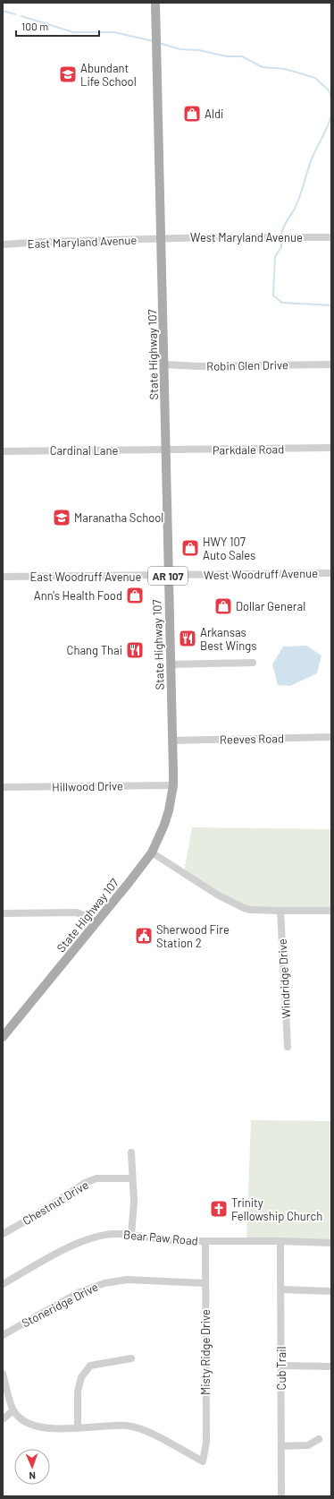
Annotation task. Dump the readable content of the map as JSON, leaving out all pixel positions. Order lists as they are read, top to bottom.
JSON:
{
  "streets": {
    "main road": ["State Highway 107", "AR 107"],
    "street": [
      "West Maryland Avenue",
      "East Maryland Avenue",
      "Robin Glen Drive",
      "Parkdale Road",
      "Cardinal Lane",
      "West Woodruff Avenue",
      "East Woodruff Avenue",
      "Reeves Road",
      "Hillwood Drive",
      "Windridge Drive",
      "Chestnut Drive",
      "Bear Paw Road",
      "Stoneridge Drive",
      "Misty Ridge Drive",
      "Cub Trail"
    ]
  },
  "crossings": [
    ["West Maryland Avenue", "East Maryland Avenue"],
    ["West Maryland Avenue", "State Highway 107"],
    ["East Maryland Avenue", "State Highway 107"],
    ["State Highway 107", "Robin Glen Drive"],
    ["State Highway 107", "Parkdale Road"],
    ["State Highway 107", "Cardinal Lane"],
    ["State Highway 107", "West Woodruff Avenue"],
    ["State Highway 107", "East Woodruff Avenue"],
    ["State Highway 107", "Reeves Road"],
    ["State Highway 107", "Hillwood Drive"],
    ["Parkdale Road", "Cardinal Lane"],
    ["West Woodruff Avenue", "East Woodruff Avenue"],
    ["Bear Paw Road", "Misty Ridge Drive"],
    ["Bear Paw Road", "Cub Trail"],
    ["Stoneridge Drive", "Misty Ridge Drive"]
  ],
  "places": {
    "school or university": ["Abundant Life School", "Maranatha School"],
    "shop": [
      "Aldi",
      "HWY 107 Auto Sales",
      "Ann's Health Food",
      "Dollar General"
    ],
    "restaurant": ["Arkansas Best Wings", "Chang Thai"],
    "public building": ["Sherwood Fire Station 2"],
    "church": ["Trinity Fellowship Church"]
  },
  "scale_bar": "100 m",
  "north": "bottom"
}
